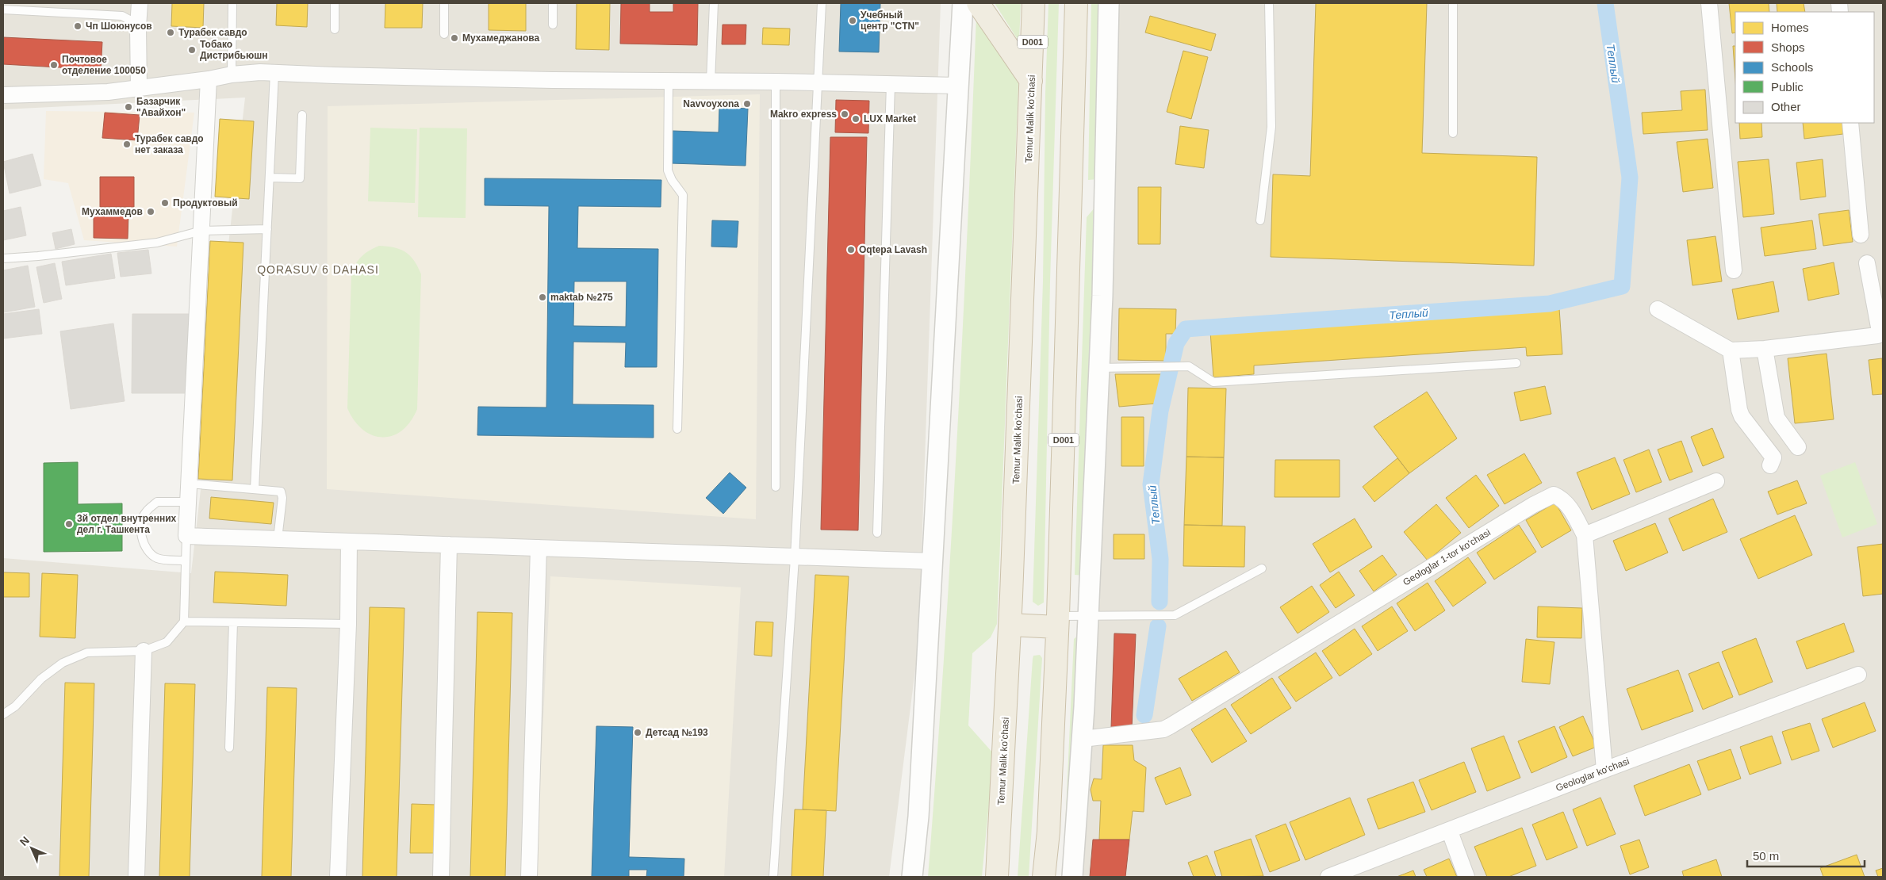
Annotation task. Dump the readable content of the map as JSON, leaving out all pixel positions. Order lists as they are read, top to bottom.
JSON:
{
  "streets": {
    "highway": ["D001", "Temur Malik ko'chasi"],
    "street": ["Geologlar 1-tor ko'chasi", "Geologlar ko'chasi"]
  },
  "crossings": [
    ["Geologlar 1-tor ko'chasi", "Geologlar ko'chasi"]
  ],
  "districts": ["QORASUV 6 DAHASI"],
  "water": ["Теплый"],
  "places": [
    "Учебный центр \"CTN\"",
    "Чп Шоюнусов",
    "Турабек савдо",
    "Мухамеджанова",
    "Тобако Дистрибьюшн",
    "Почтовое отделение 100050",
    "Navvoyxona",
    "Базарчик \"Авайхон\"",
    "Makro express",
    "LUX Market",
    "Турабек савдо нет заказа",
    "Продуктовый",
    "Мухаммедов",
    "Oqtepa Lavash",
    "maktab №275",
    "3й отдел внутренних дел г. Ташкента",
    "Детсад №193"
  ],
  "legend": [
    "Homes",
    "Shops",
    "Schools",
    "Public",
    "Other"
  ],
  "scale_bar": "50 m",
  "north": "top left"
}
